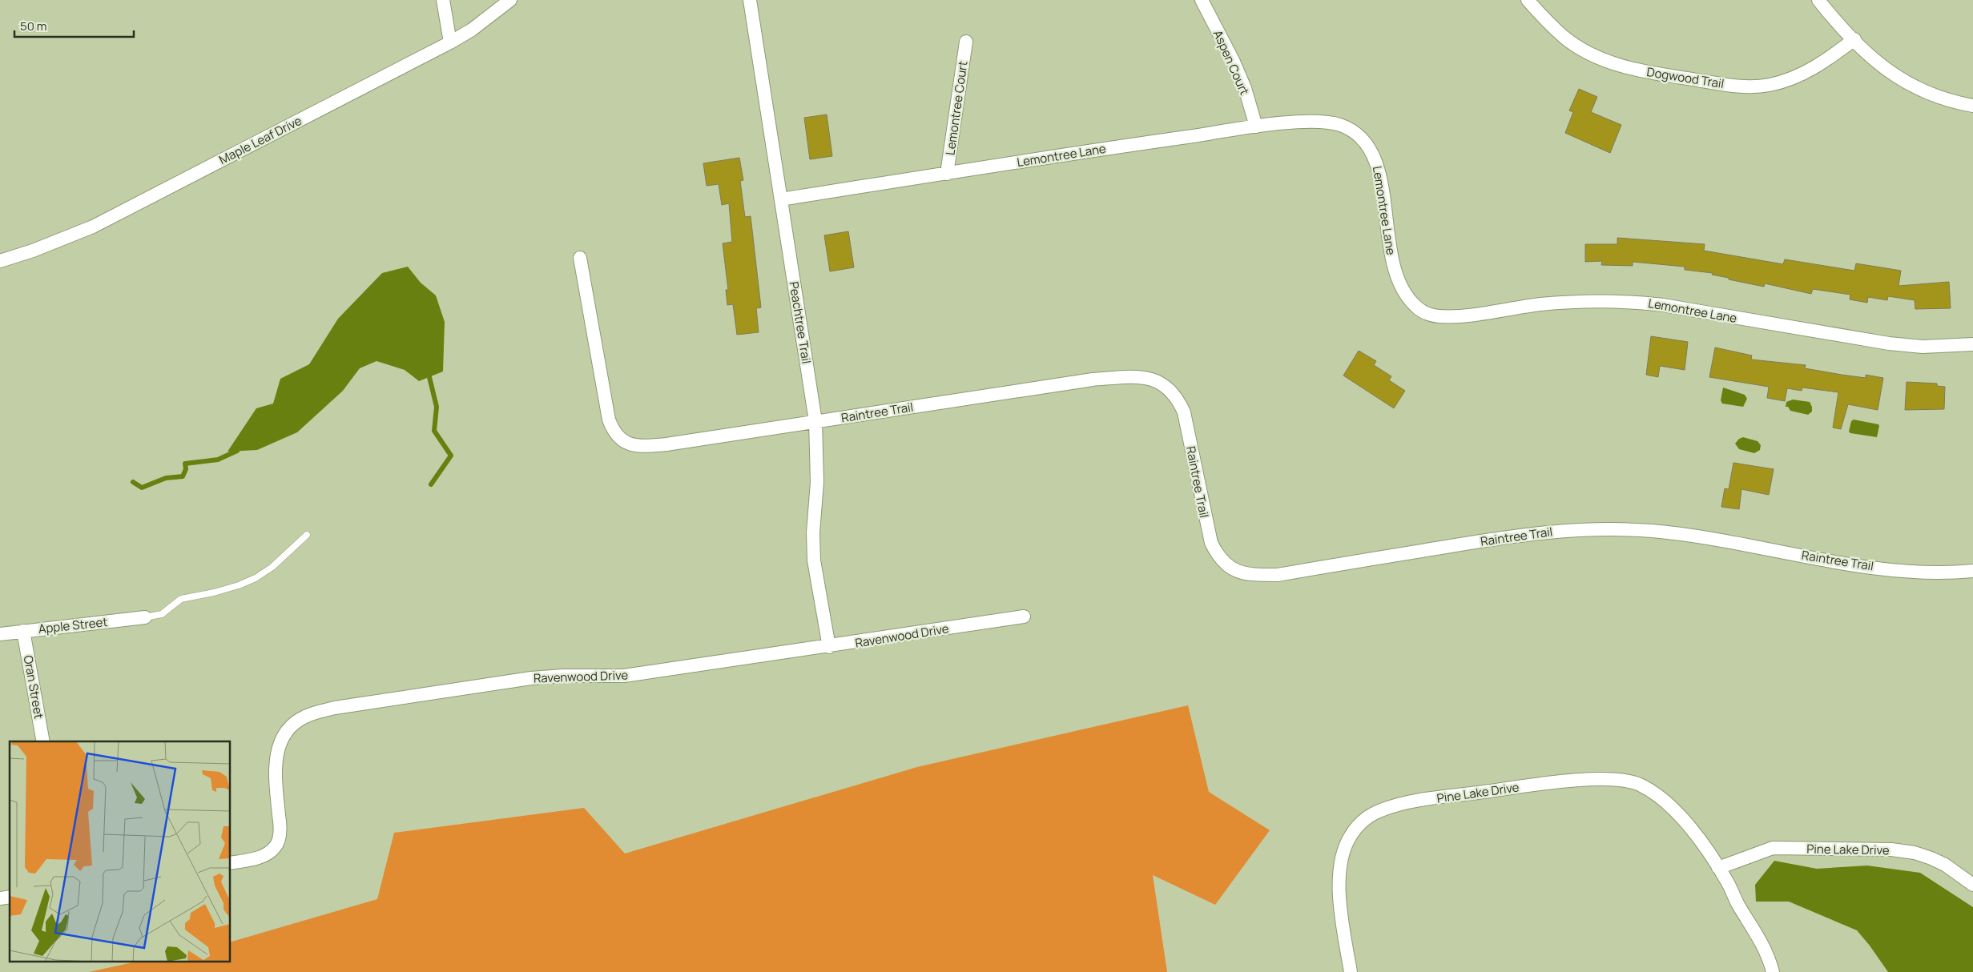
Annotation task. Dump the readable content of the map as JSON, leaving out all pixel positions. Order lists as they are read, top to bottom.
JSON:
{
  "streets": {
    "street": [
      "Aspen Court",
      "Dogwood Trail",
      "Lemontree Court",
      "Maple Leaf Drive",
      "Lemontree Lane",
      "Peachtree Trail",
      "Raintree Trail",
      "Apple Street",
      "Ravenwood Drive",
      "Oran Street",
      "Pine Lake Drive"
    ]
  },
  "crossings": [
    ["Aspen Court", "Lemontree Lane"],
    ["Lemontree Court", "Lemontree Lane"],
    ["Lemontree Lane", "Peachtree Trail"],
    ["Peachtree Trail", "Raintree Trail"],
    ["Peachtree Trail", "Ravenwood Drive"],
    ["Apple Street", "Oran Street"]
  ],
  "scale_bar": "50 m"
}
